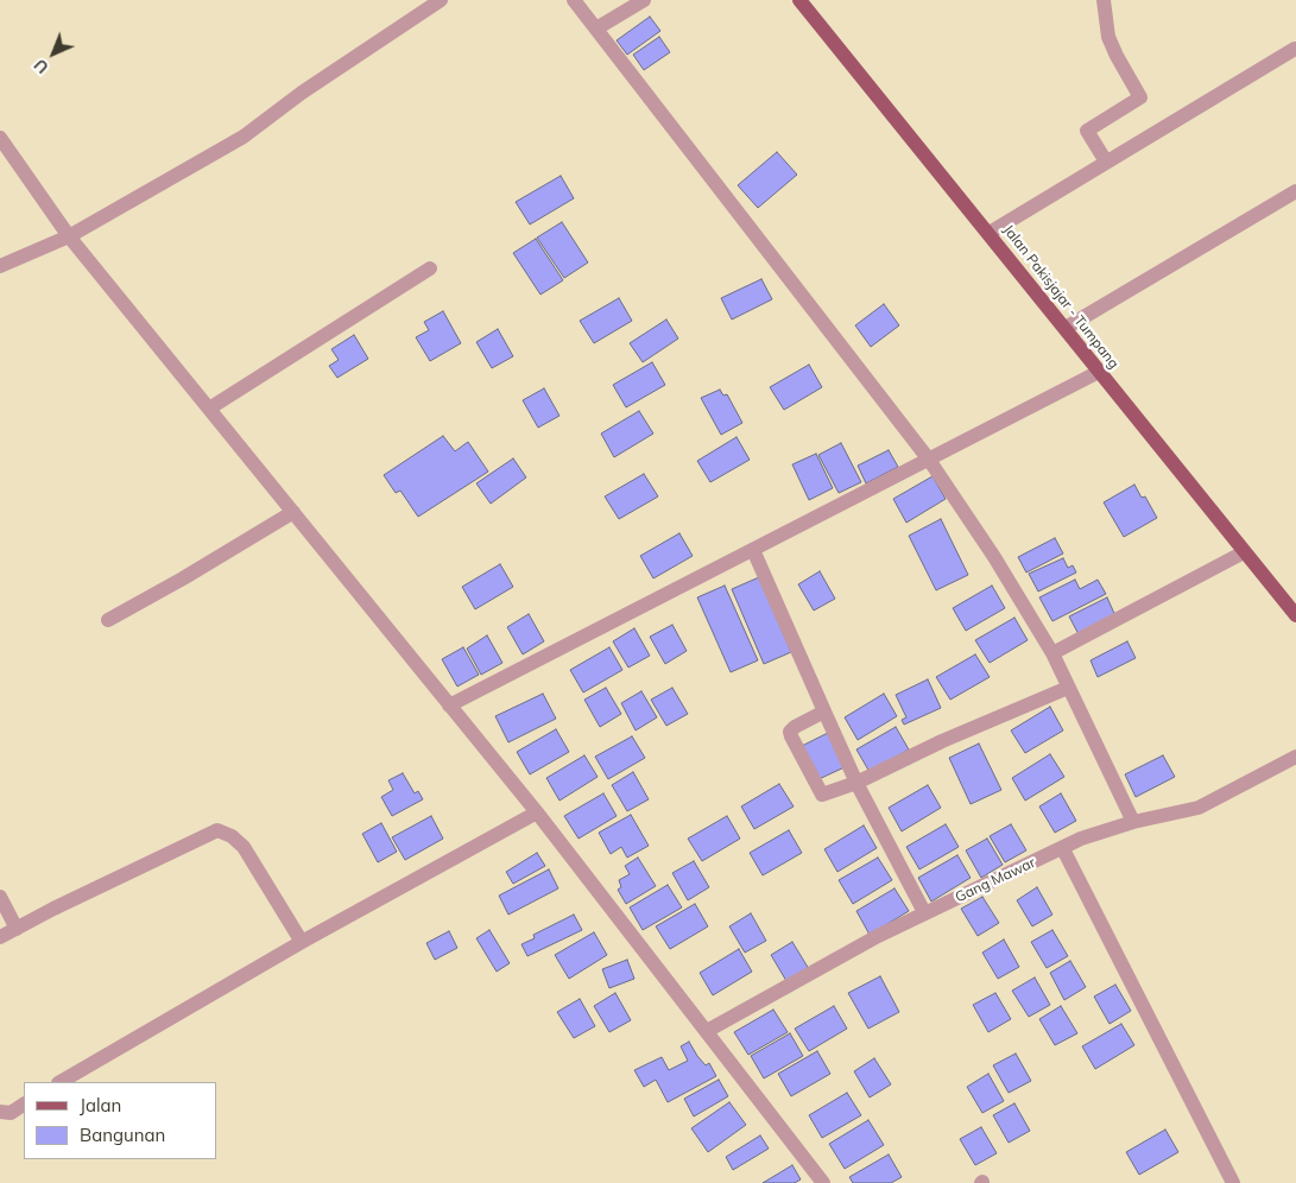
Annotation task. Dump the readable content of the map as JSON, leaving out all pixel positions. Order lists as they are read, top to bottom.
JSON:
{
  "streets": {
    "main road": ["Jalan Pakisjajar - Tumpang"],
    "street": ["Gang Mawar"]
  },
  "legend": ["Jalan", "Bangunan"],
  "north": "bottom left"
}
